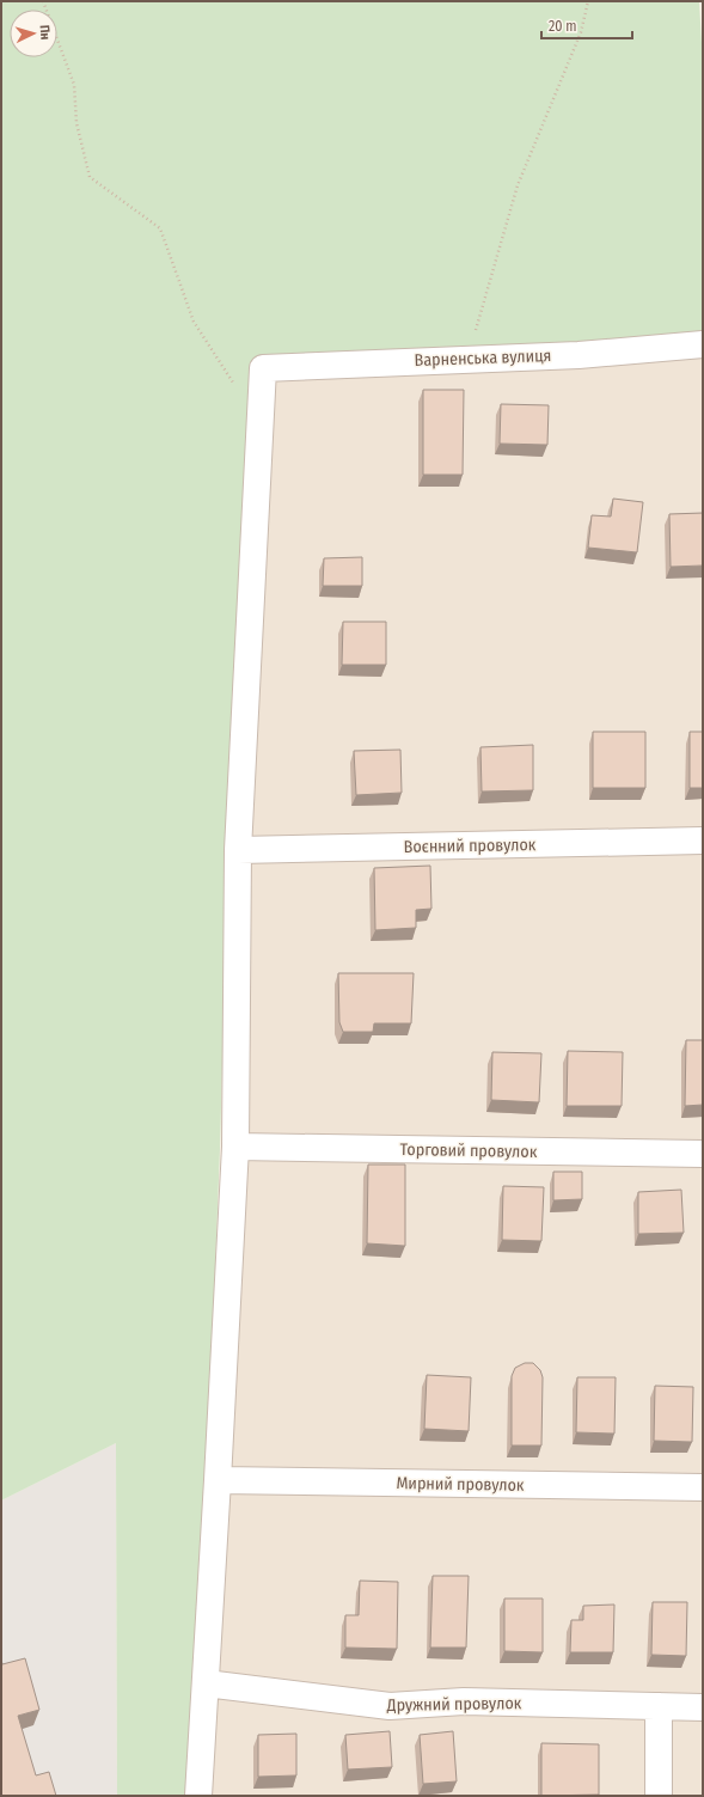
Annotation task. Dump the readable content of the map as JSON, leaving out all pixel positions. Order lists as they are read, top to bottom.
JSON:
{
  "streets": {
    "street": [
      "Варненська вулиця",
      "Воєнний провулок",
      "Торговий провулок",
      "Мирний провулок",
      "Дружний провулок"
    ]
  },
  "scale_bar": "20 m",
  "north": "right"
}
